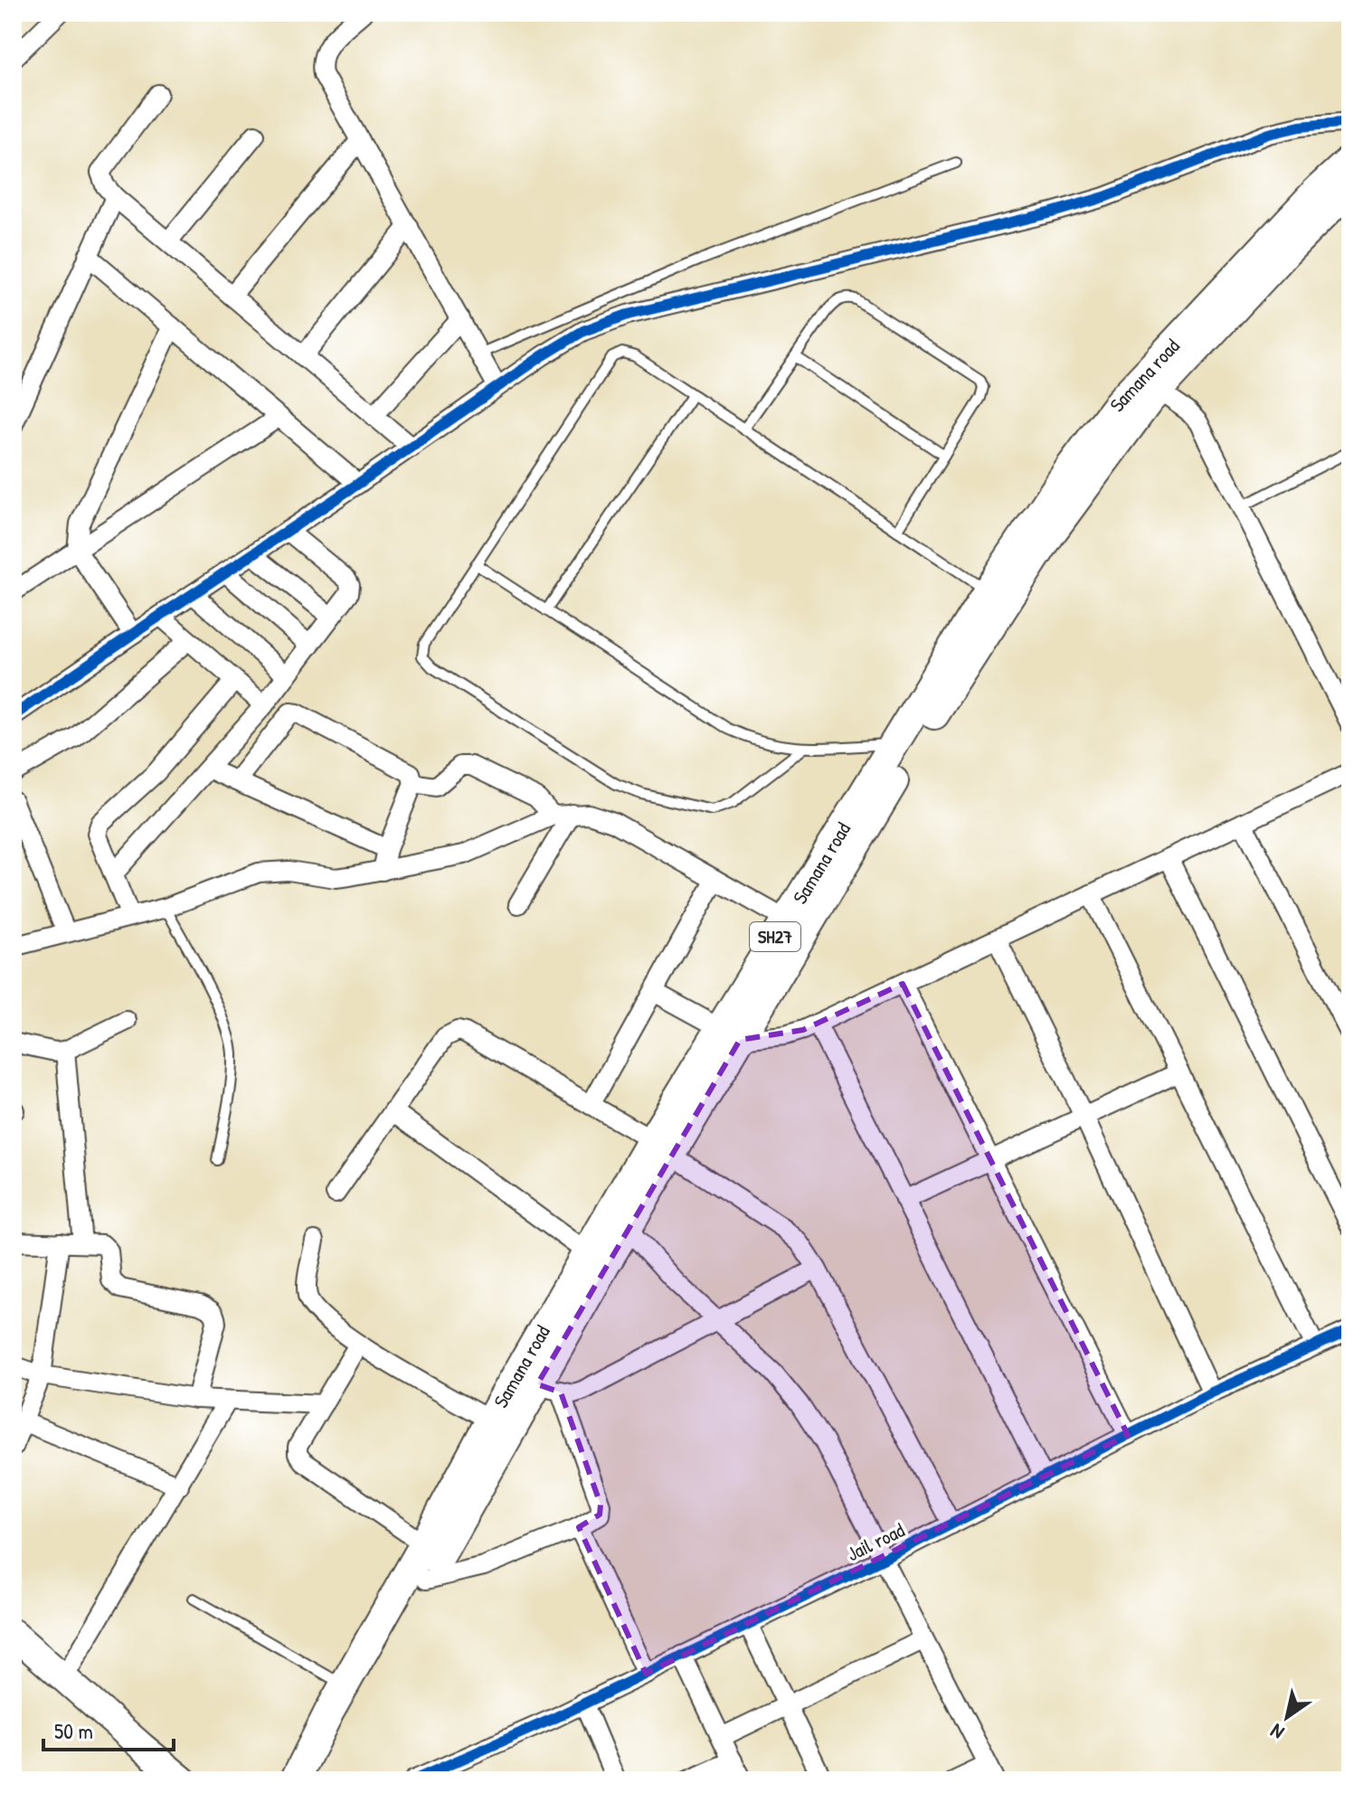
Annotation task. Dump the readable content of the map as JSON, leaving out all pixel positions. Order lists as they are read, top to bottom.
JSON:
{
  "streets": {
    "main road": ["Samana road", "SH27"],
    "street": ["Jail road"]
  },
  "scale_bar": "50 m",
  "north": "bottom left"
}
